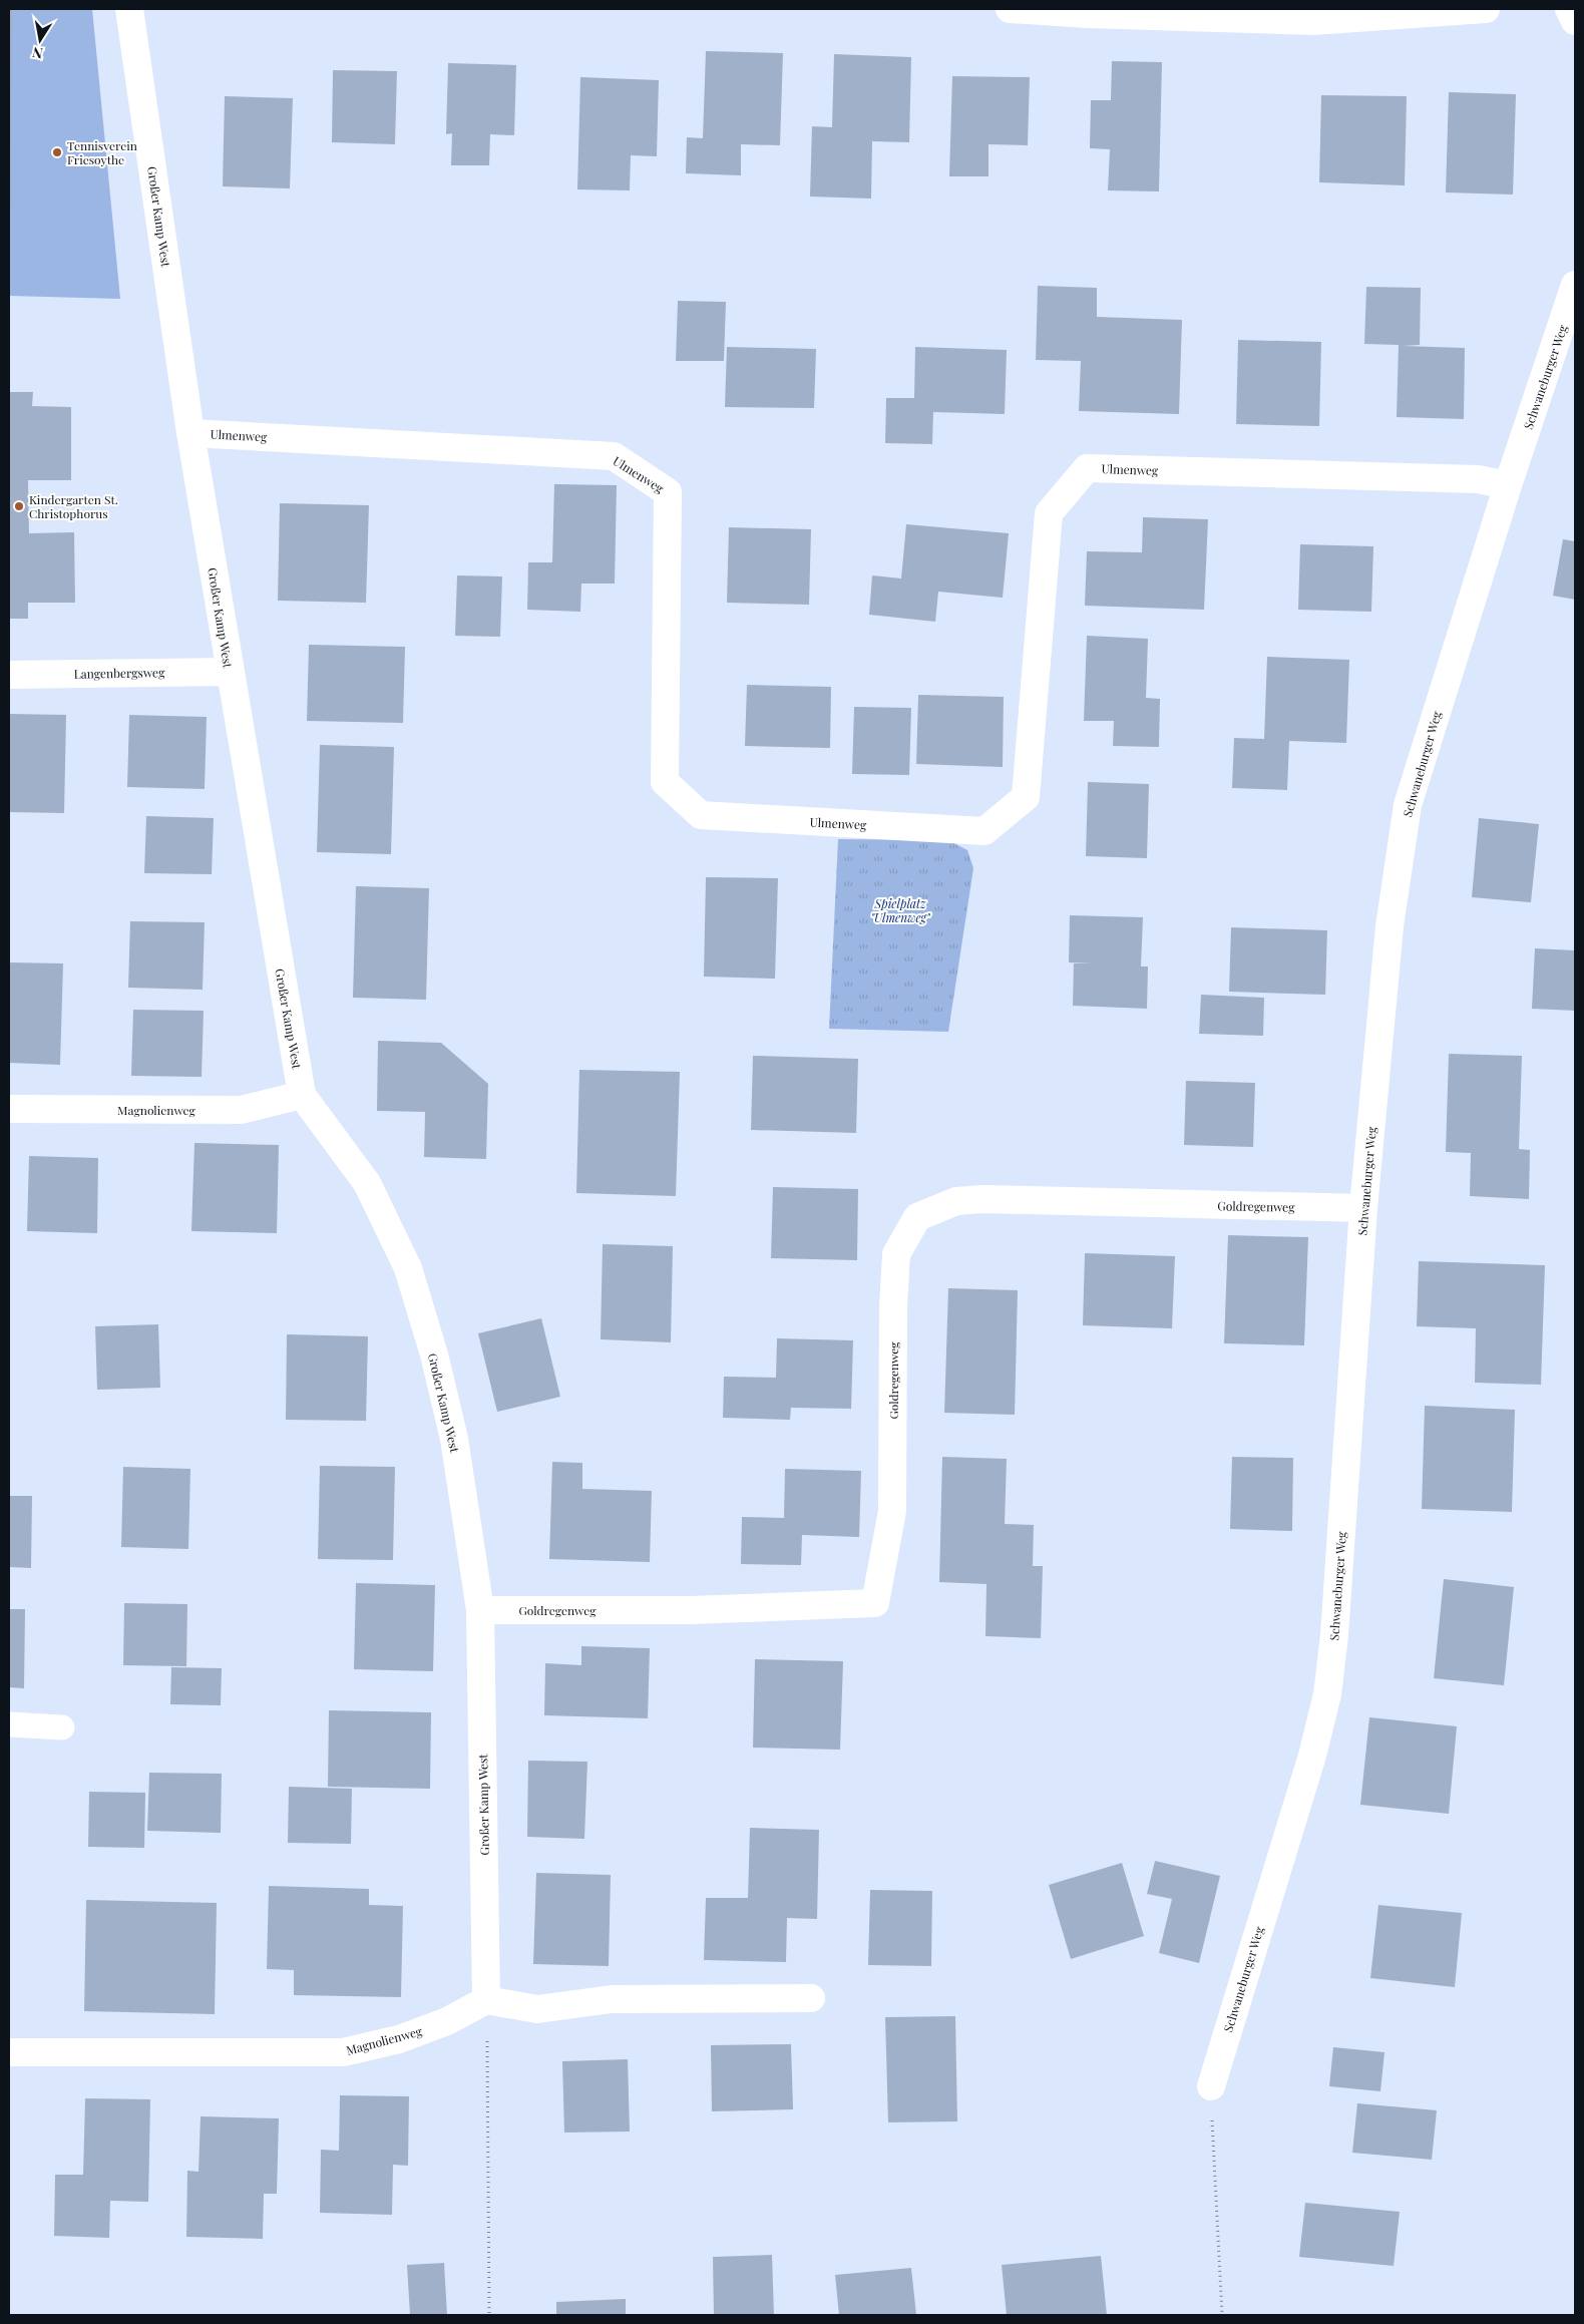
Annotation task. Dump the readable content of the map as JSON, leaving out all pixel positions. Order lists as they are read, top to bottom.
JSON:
{
  "streets": {
    "street": [
      "Großer Kamp West",
      "Schwaneburger Weg",
      "Ulmenweg",
      "Langenbergsweg",
      "Magnolienweg",
      "Goldregenweg"
    ]
  },
  "crossings": [
    ["Großer Kamp West", "Ulmenweg"],
    ["Großer Kamp West", "Langenbergsweg"],
    ["Großer Kamp West", "Magnolienweg"],
    ["Großer Kamp West", "Goldregenweg"],
    ["Schwaneburger Weg", "Ulmenweg"],
    ["Schwaneburger Weg", "Goldregenweg"]
  ],
  "parks": ["Spielplatz \"Ulmenweg\""],
  "places": ["Tennisverein Friesoythe", "Kindergarten St. Christophorus"],
  "north": "bottom"
}
